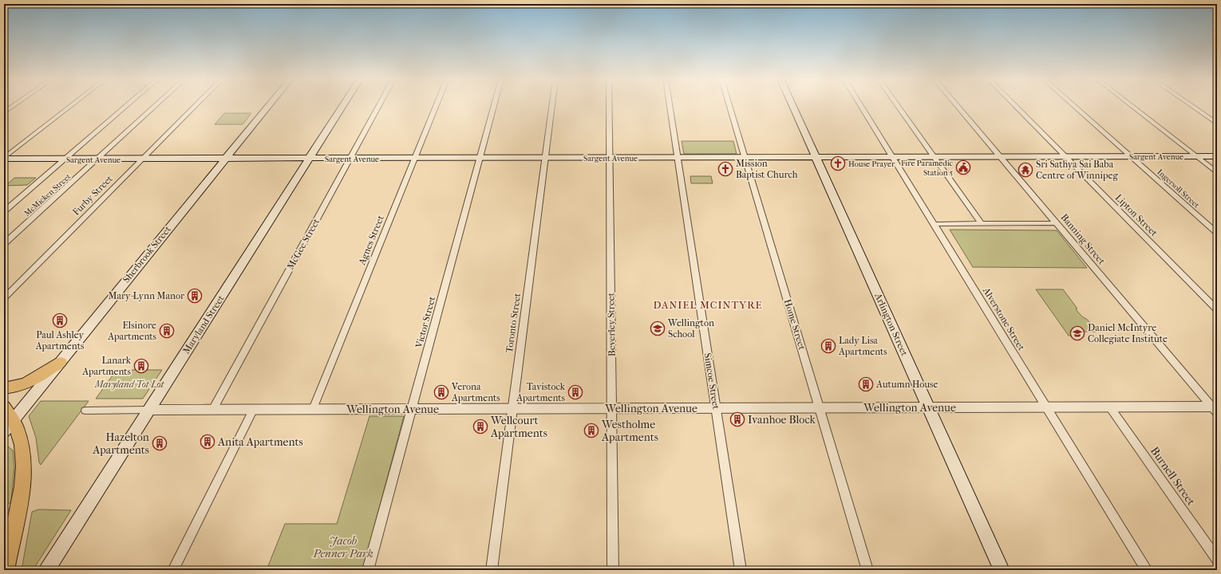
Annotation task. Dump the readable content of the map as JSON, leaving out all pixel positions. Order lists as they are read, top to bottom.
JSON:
{
  "streets": {
    "main road": [
      "Sargent Avenue",
      "Sherbrook Street",
      "Maryland Street",
      "Arlington Street"
    ],
    "street": [
      "Ingersoll Street",
      "McMicken Street",
      "Furby Street",
      "Lipton Street",
      "Banning Street",
      "Agnes Street",
      "McGee Street",
      "Alverstone Street",
      "Victor Street",
      "Toronto Street",
      "Beverley Street",
      "Home Street",
      "Simcoe Street",
      "Wellington Avenue",
      "Burnell Street"
    ]
  },
  "crossings": [
    ["Sargent Avenue", "Ingersoll Street"],
    ["Sargent Avenue", "McMicken Street"],
    ["Sargent Avenue", "Furby Street"],
    ["Sargent Avenue", "Lipton Street"],
    ["Sargent Avenue", "Banning Street"],
    ["Sargent Avenue", "Agnes Street"],
    ["Sargent Avenue", "McGee Street"],
    ["Sargent Avenue", "Sherbrook Street"],
    ["Sargent Avenue", "Alverstone Street"],
    ["Sargent Avenue", "Victor Street"],
    ["Sargent Avenue", "Toronto Street"],
    ["Sargent Avenue", "Maryland Street"],
    ["Sargent Avenue", "Beverley Street"],
    ["Sargent Avenue", "Home Street"],
    ["Sargent Avenue", "Arlington Street"],
    ["Sargent Avenue", "Simcoe Street"],
    ["Banning Street", "Wellington Avenue"],
    ["Agnes Street", "Wellington Avenue"],
    ["McGee Street", "Wellington Avenue"],
    ["Alverstone Street", "Wellington Avenue"],
    ["Victor Street", "Wellington Avenue"],
    ["Toronto Street", "Wellington Avenue"],
    ["Maryland Street", "Wellington Avenue"],
    ["Beverley Street", "Wellington Avenue"],
    ["Home Street", "Wellington Avenue"],
    ["Arlington Street", "Wellington Avenue"],
    ["Simcoe Street", "Wellington Avenue"],
    ["Wellington Avenue", "Burnell Street"]
  ],
  "districts": ["DANIEL MCINTYRE"],
  "parks": ["Maryland Tot Lot", "Jacob Penner Park"],
  "places": {
    "church": ["House Prayer", "Mission Baptist Church"],
    "public building": ["Fire Paramedic Station 5"],
    "temple": ["Sri Sathya Sai Baba Centre of Winnipeg"],
    "building": [
      "Mary-Lynn Manor",
      "Paul Ashley Apartments",
      "Elsinore Apartments",
      "Lady Lisa Apartments",
      "Lanark Apartments",
      "Autumn House",
      "Verona Apartments",
      "Tavistock Apartments",
      "Ivanhoe Block",
      "Wellcourt Apartments",
      "Westholme Apartments",
      "Anita Apartments",
      "Hazelton Apartments"
    ],
    "school or university": ["Wellington School", "Daniel McIntyre Collegiate Institute"]
  }
}
